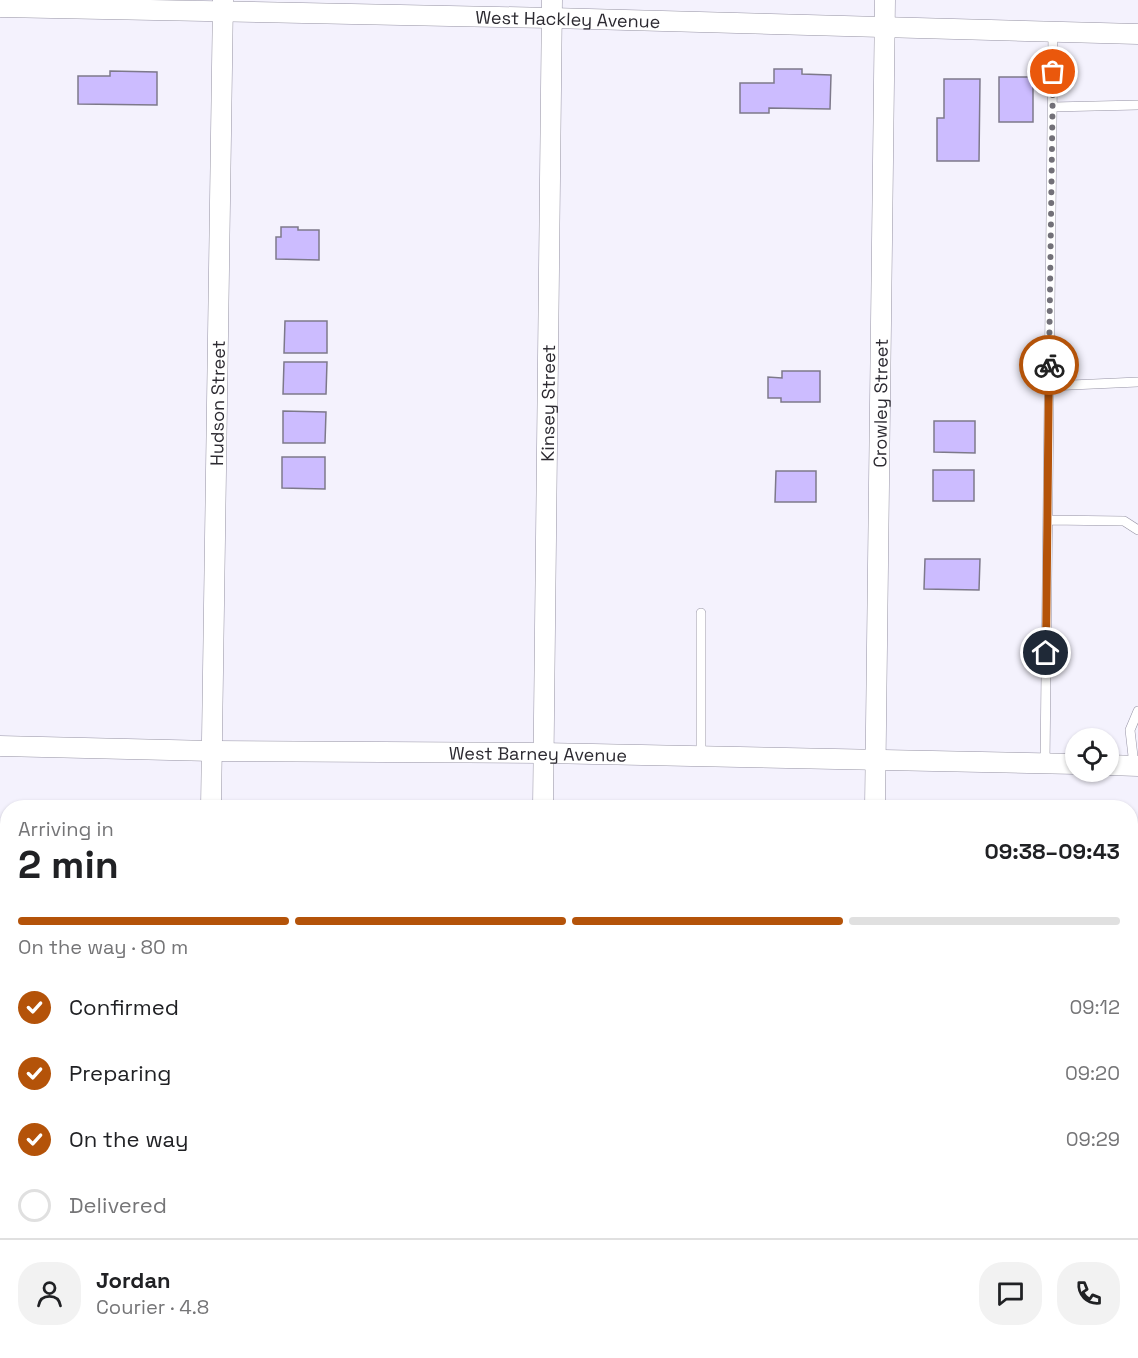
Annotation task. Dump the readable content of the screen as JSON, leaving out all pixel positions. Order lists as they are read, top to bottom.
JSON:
{
  "streets": {
    "street": [
      "West Hackley Avenue",
      "Hudson Street",
      "Kinsey Street",
      "Crowley Street",
      "West Barney Avenue"
    ]
  },
  "crossings": [
    ["West Hackley Avenue", "Hudson Street"],
    ["West Hackley Avenue", "Kinsey Street"],
    ["West Hackley Avenue", "Crowley Street"],
    ["Hudson Street", "West Barney Avenue"],
    ["Kinsey Street", "West Barney Avenue"],
    ["Crowley Street", "West Barney Avenue"]
  ],
  "page": {
    "heading": ["2 min", "Arriving in", "09:38–09:43"],
    "panel": ["Jordan", "Courier · 4.8"],
    "bar": "On the way · 80 m",
    "list": [
      ["Confirmed", "09:12"],
      ["Preparing", "09:20"],
      ["On the way", "09:29"],
      "Delivered"
    ]
  }
}
